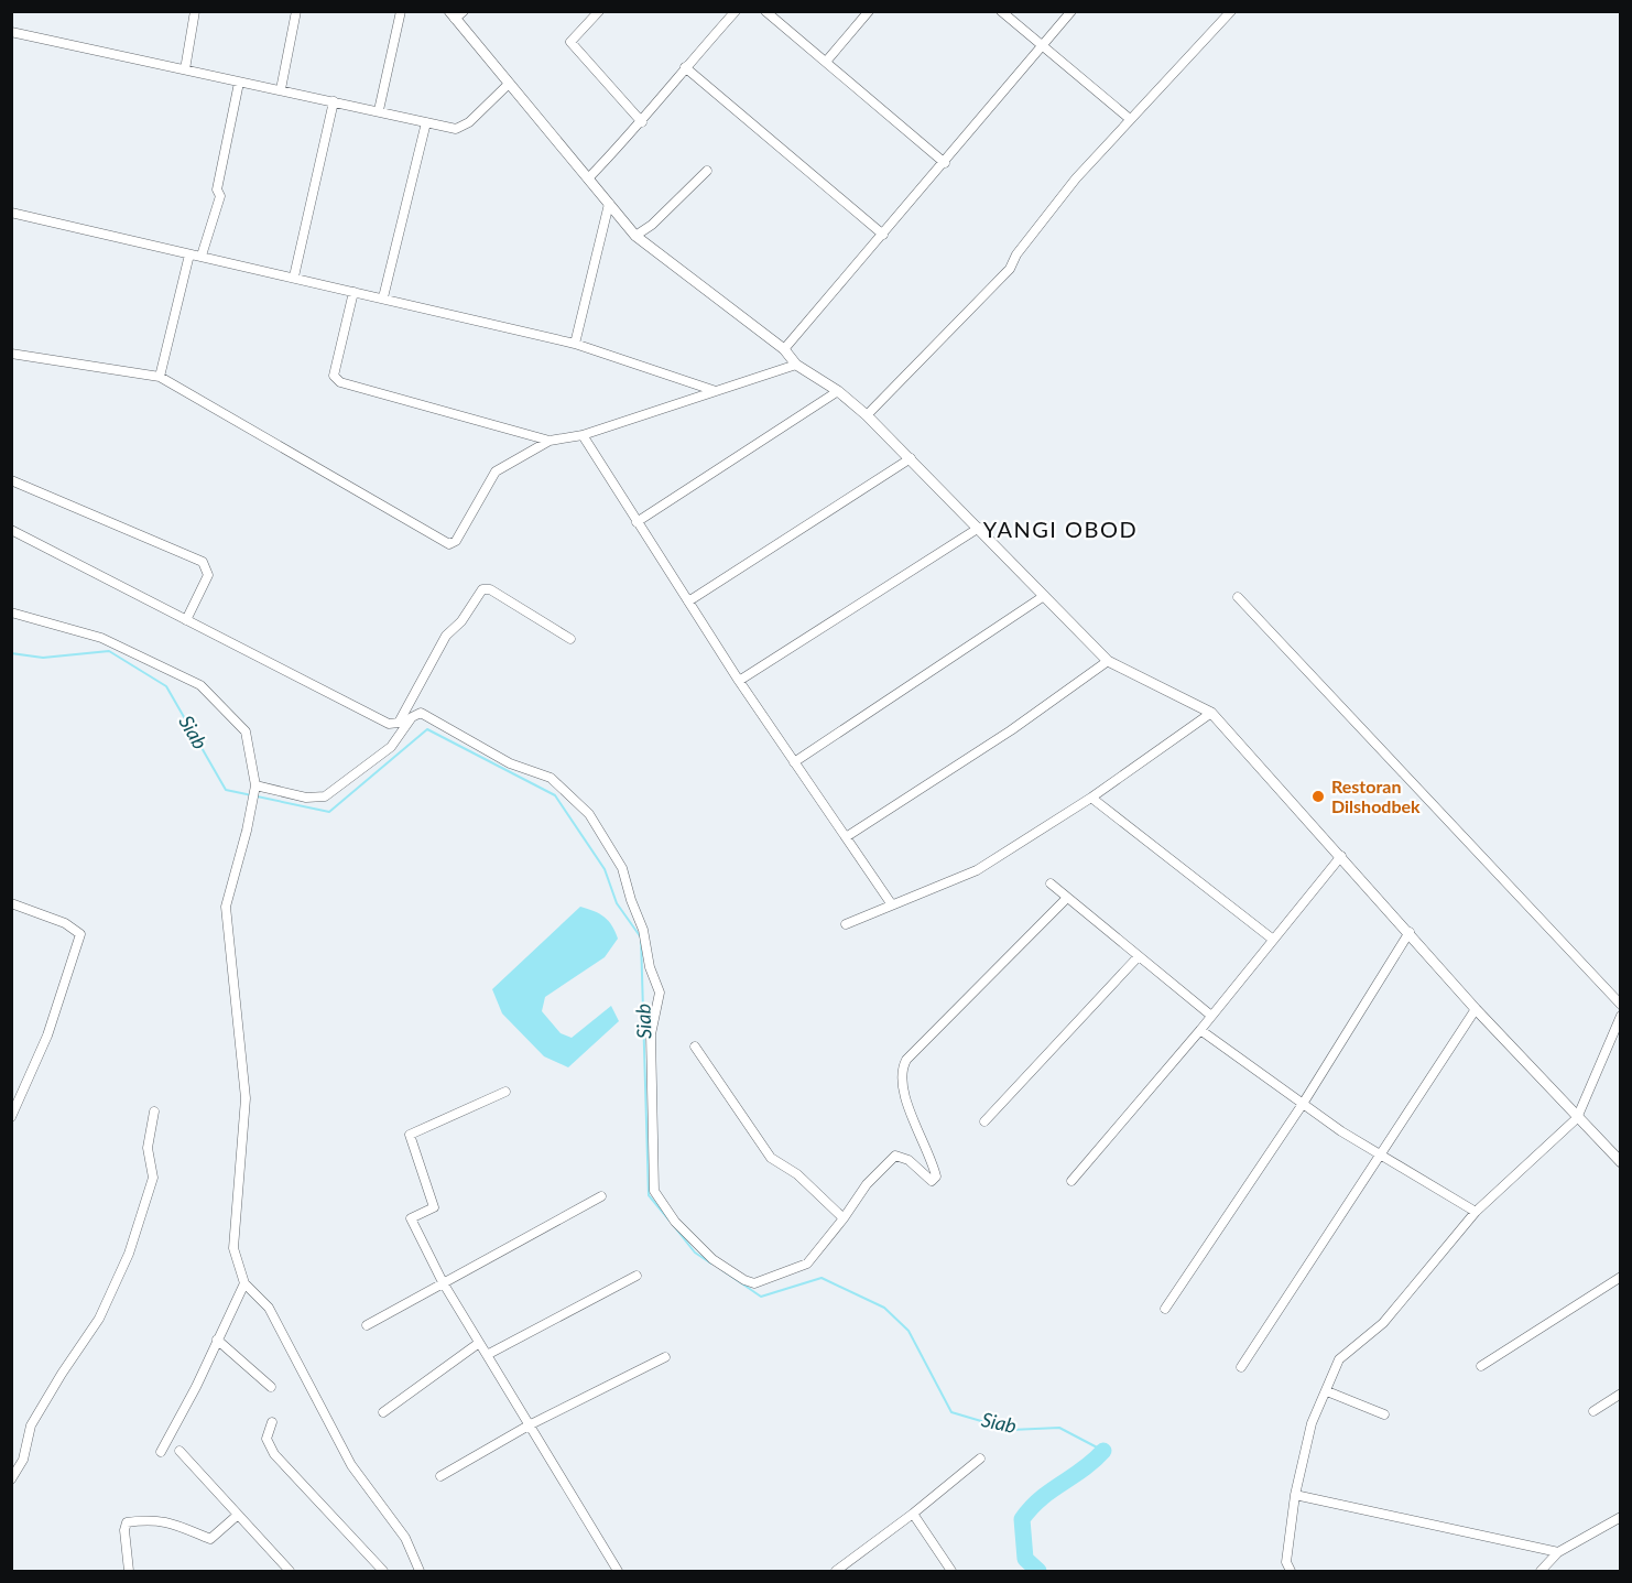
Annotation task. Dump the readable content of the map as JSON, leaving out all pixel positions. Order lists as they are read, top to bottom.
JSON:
{
  "districts": ["YANGI OBOD"],
  "water": ["Siab"],
  "places": ["Restoran Dilshodbek"]
}
